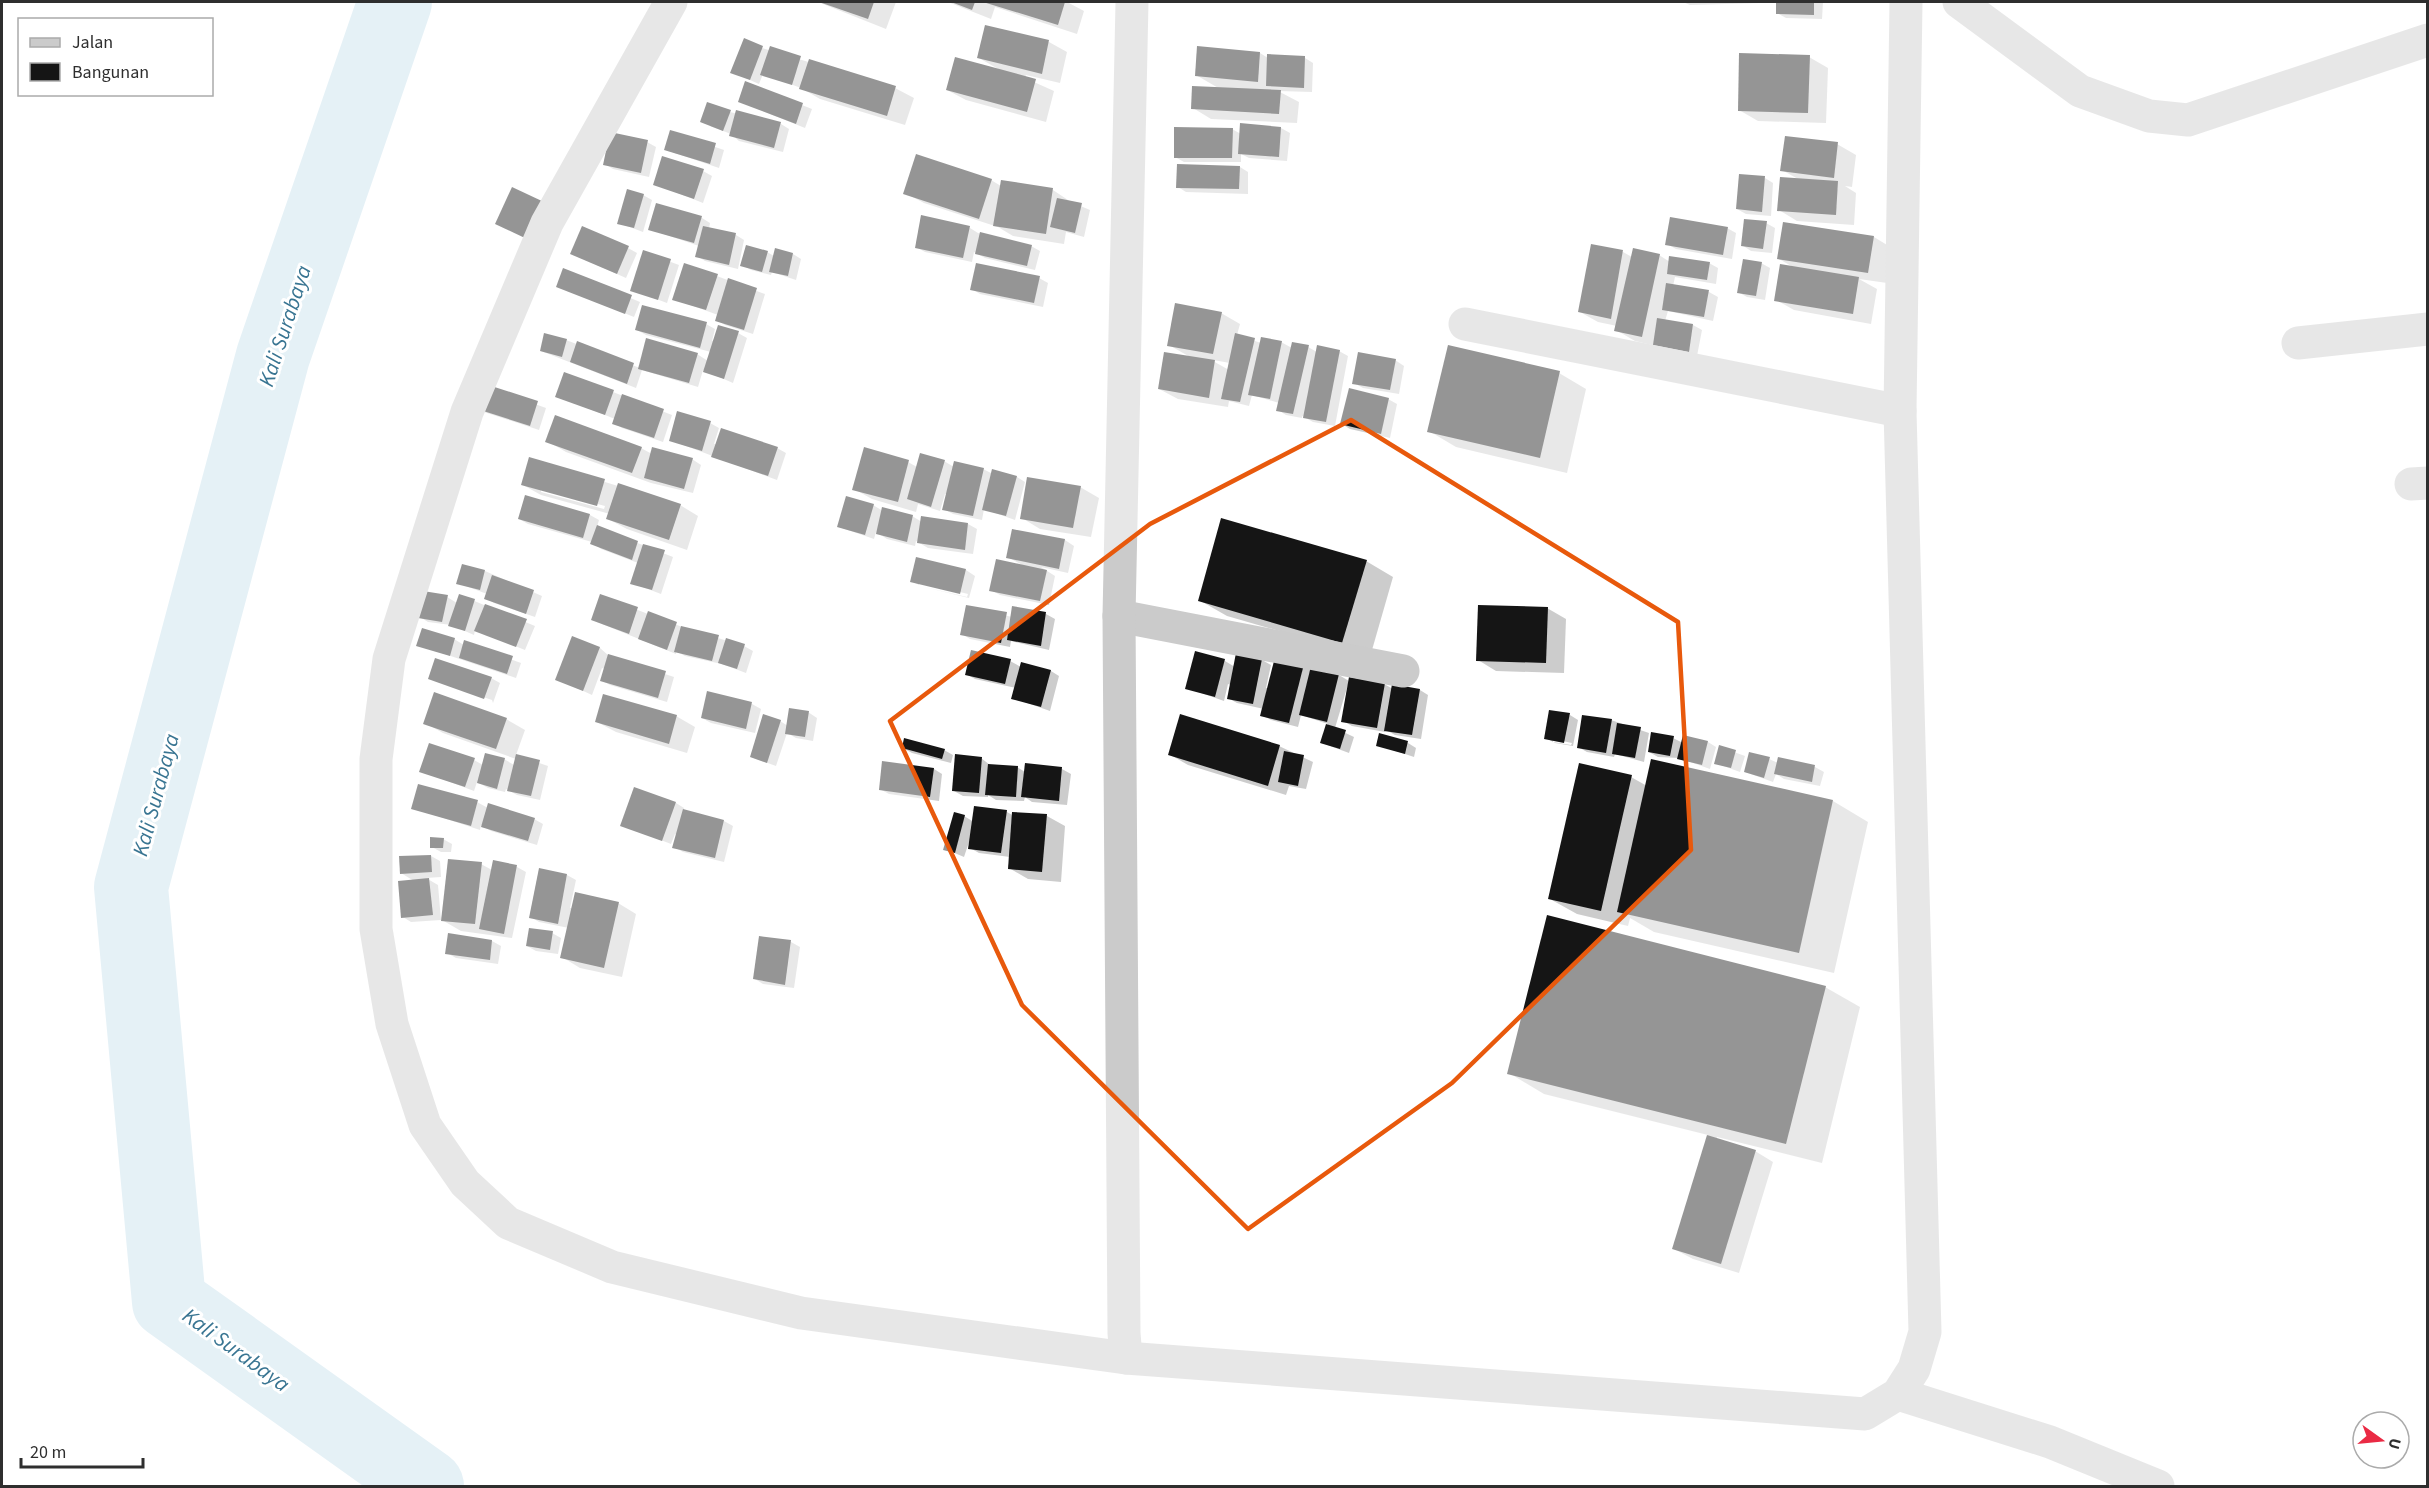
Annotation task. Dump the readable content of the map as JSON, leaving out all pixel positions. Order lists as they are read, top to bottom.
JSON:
{
  "water": ["Kali Surabaya"],
  "legend": ["Jalan", "Bangunan"],
  "scale_bar": "20 m",
  "north": "right"
}
